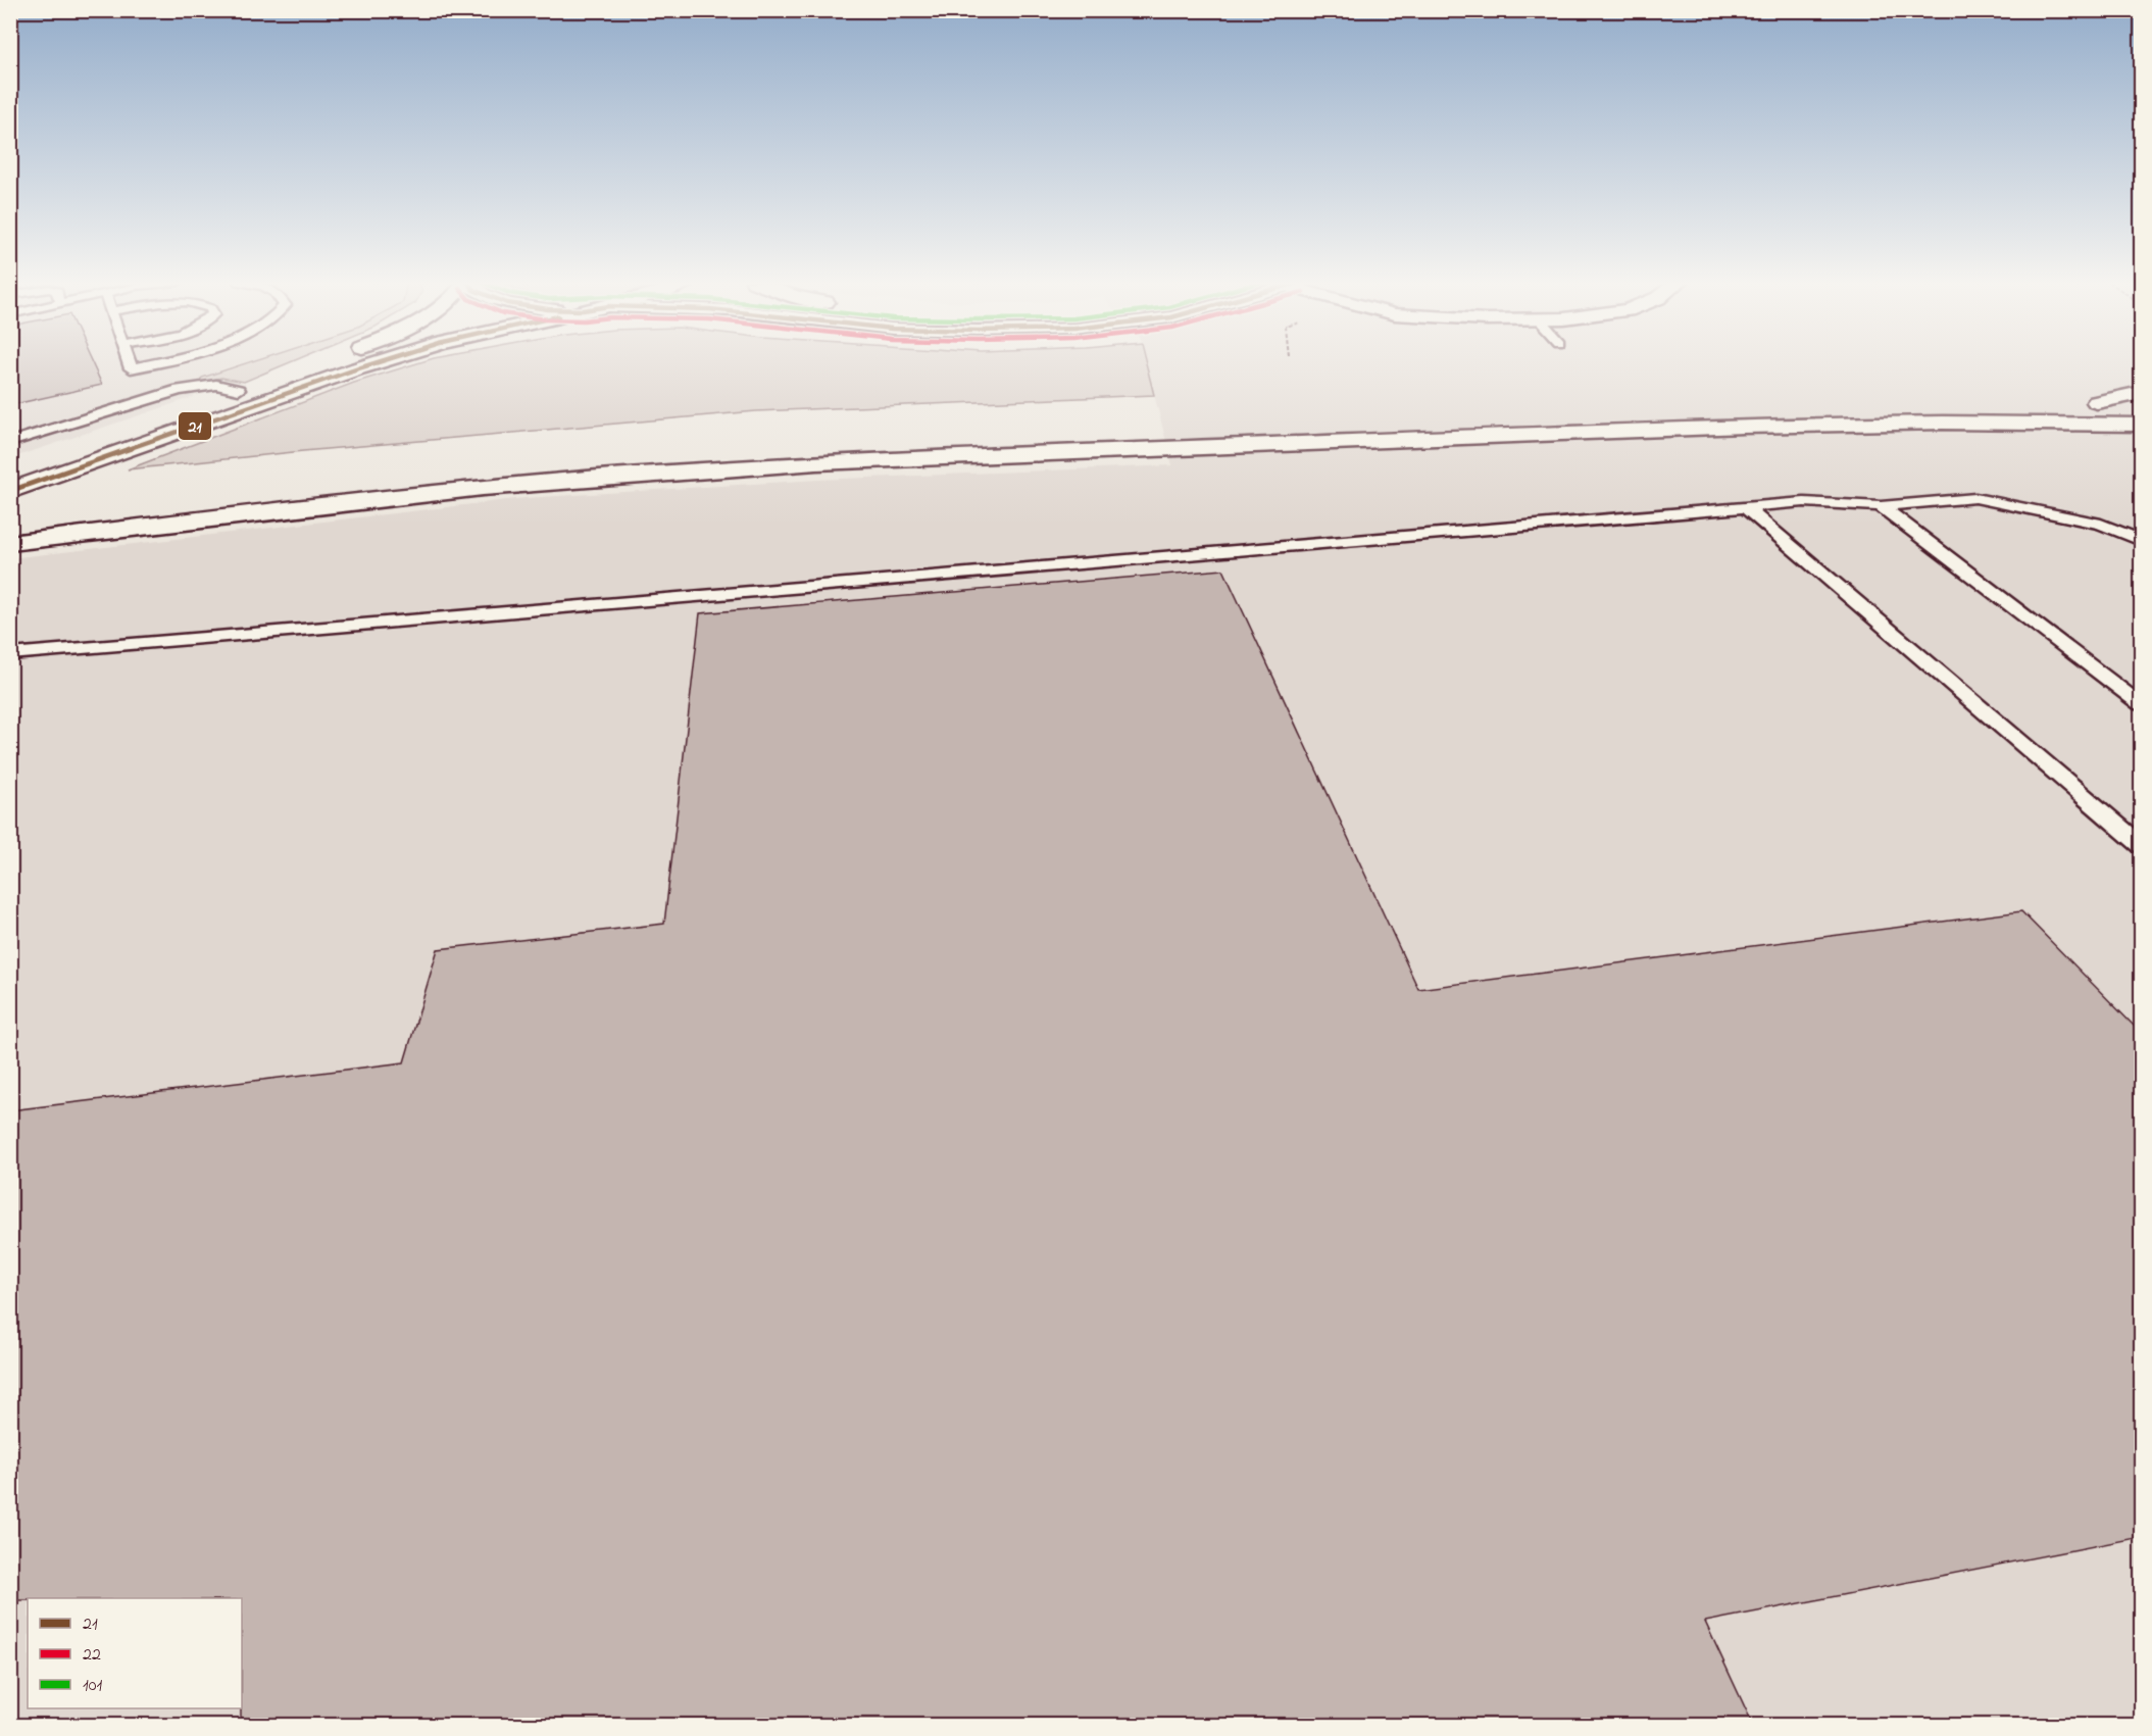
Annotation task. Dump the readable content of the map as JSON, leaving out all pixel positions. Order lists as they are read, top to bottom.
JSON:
{
  "lines": ["transit line 21"],
  "legend": ["21", "22", "101"]
}
